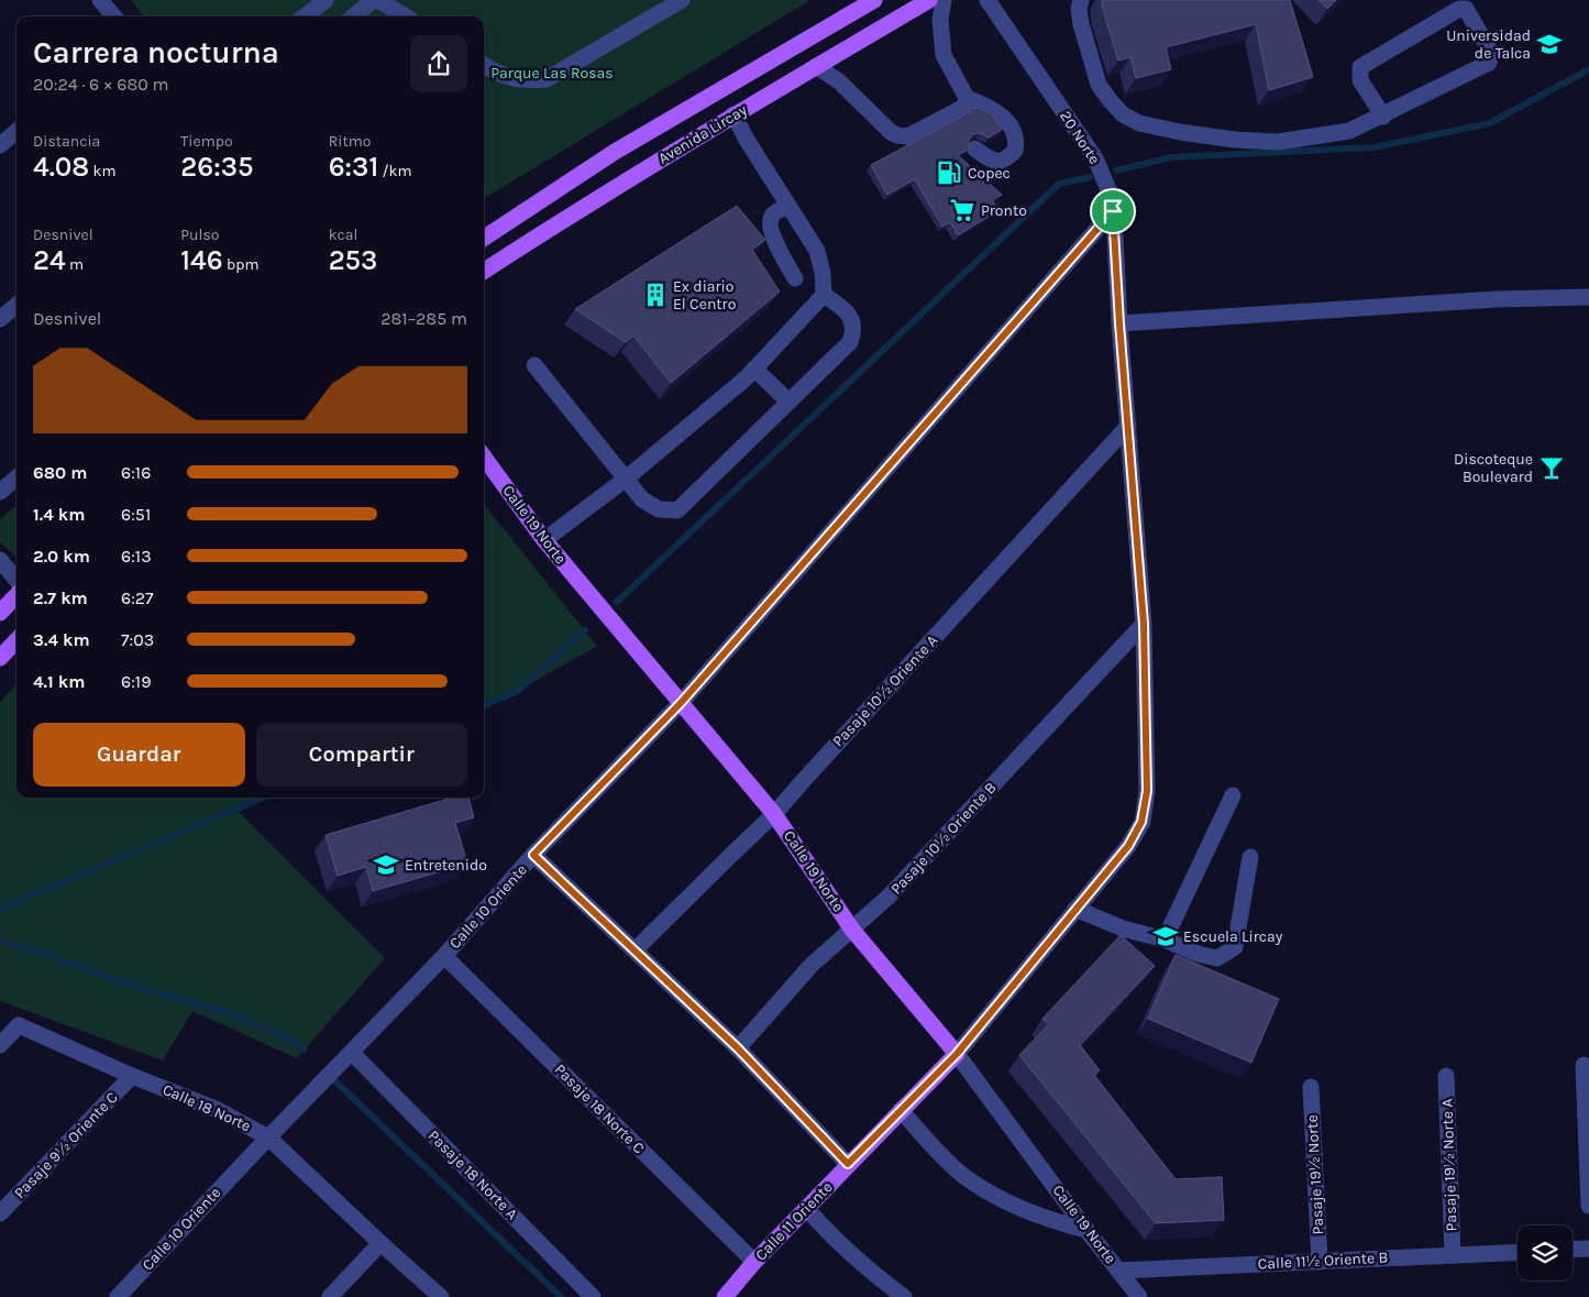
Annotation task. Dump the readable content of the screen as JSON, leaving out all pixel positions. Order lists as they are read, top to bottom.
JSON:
{
  "streets": {
    "main road": ["Avenida Lircay", "Calle 19 Norte", "Calle 11 Oriente"],
    "street": [
      "20 Norte",
      "Pasaje 10½ Oriente A",
      "Pasaje 10½ Oriente B",
      "Calle 10 Oriente",
      "Calle 18 Norte",
      "Pasaje 18 Norte C",
      "Pasaje 9½ Oriente C",
      "Pasaje 19½ Norte A",
      "Pasaje 18 Norte A",
      "Pasaje 19½ Norte",
      "Calle 11½ Oriente B"
    ]
  },
  "crossings": [
    ["20 Norte", "Pasaje 10½ Oriente A"],
    ["20 Norte", "Pasaje 10½ Oriente B"],
    ["20 Norte", "Calle 10 Oriente"],
    ["20 Norte", "Calle 11 Oriente"],
    ["Calle 19 Norte", "Pasaje 10½ Oriente A"],
    ["Calle 19 Norte", "Pasaje 10½ Oriente B"],
    ["Calle 19 Norte", "Calle 10 Oriente"],
    ["Calle 19 Norte", "Calle 11 Oriente"],
    ["Calle 19 Norte", "Calle 11½ Oriente B"],
    ["Calle 10 Oriente", "Calle 18 Norte"],
    ["Calle 10 Oriente", "Pasaje 18 Norte C"],
    ["Calle 10 Oriente", "Pasaje 18 Norte A"],
    ["Calle 18 Norte", "Pasaje 9½ Oriente C"],
    ["Pasaje 18 Norte C", "Calle 11 Oriente"],
    ["Pasaje 19½ Norte A", "Calle 11½ Oriente B"],
    ["Pasaje 19½ Norte", "Calle 11½ Oriente B"]
  ],
  "parks": ["Parque Las Rosas"],
  "places": {
    "school or university": ["Universidad de Talca", "Entretenido", "Escuela Lircay"],
    "fuel station": ["Copec"],
    "supermarket": ["Pronto"],
    "building": ["Ex diario El Centro"],
    "bar": ["Discoteque Boulevard"]
  },
  "page": {
    "heading": ["Carrera nocturna", "20:24 · 6 × 680 m"],
    "stats": [
      ["Distancia", "4.08 km"],
      ["Tiempo", "26:35"],
      ["Ritmo", "6:31 /km"],
      ["Desnivel", "24 m"],
      ["Pulso", "146 bpm"],
      ["kcal", "253"]
    ],
    "chart": ["Desnivel", "281–285 m"],
    "list": [
      {
        "name": "680 m",
        "note": "6:16"
      },
      {
        "name": "1.4 km",
        "note": "6:51"
      },
      {
        "name": "2.0 km",
        "note": "6:13"
      },
      {
        "name": "2.7 km",
        "note": "6:27"
      },
      {
        "name": "3.4 km",
        "note": "7:03"
      },
      {
        "name": "4.1 km",
        "note": "6:19"
      }
    ],
    "buttons": ["Guardar", "Compartir"]
  }
}
